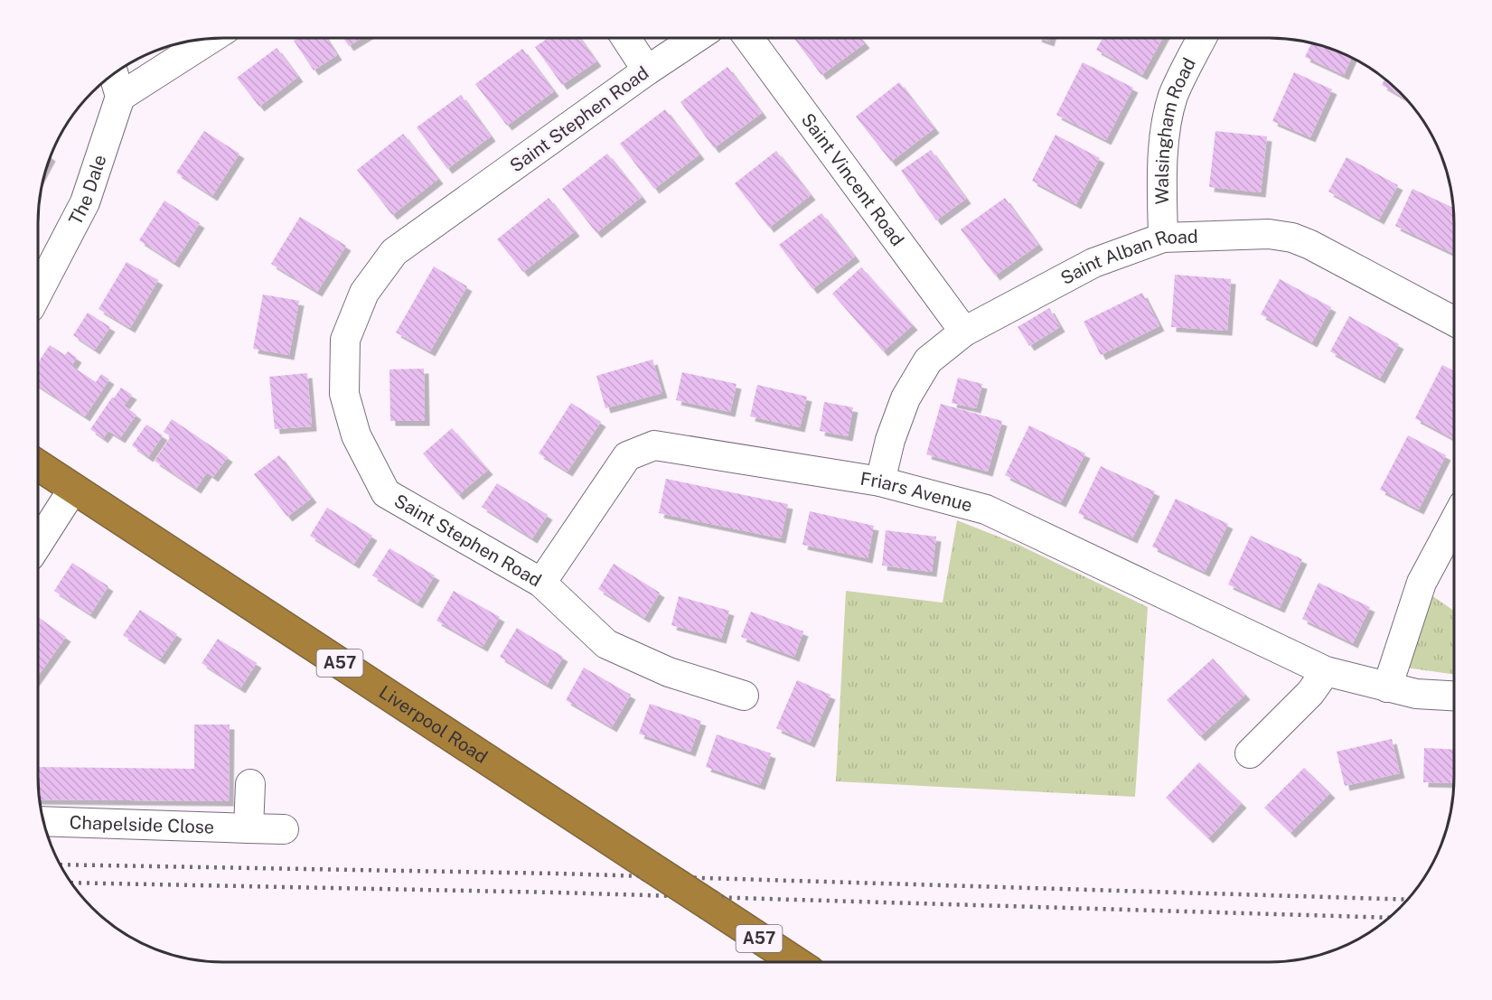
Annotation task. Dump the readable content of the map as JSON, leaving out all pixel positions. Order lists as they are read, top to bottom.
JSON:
{
  "streets": {
    "highway": ["A57", "Liverpool Road"],
    "street": [
      "Saint Stephen Road",
      "Walsingham Road",
      "Saint Vincent Road",
      "The Dale",
      "Saint Alban Road",
      "Friars Avenue",
      "Chapelside Close"
    ]
  },
  "crossings": [
    ["Saint Stephen Road", "Friars Avenue"],
    ["Walsingham Road", "Saint Alban Road"],
    ["Saint Vincent Road", "Saint Alban Road"],
    ["Saint Alban Road", "Friars Avenue"]
  ]
}
